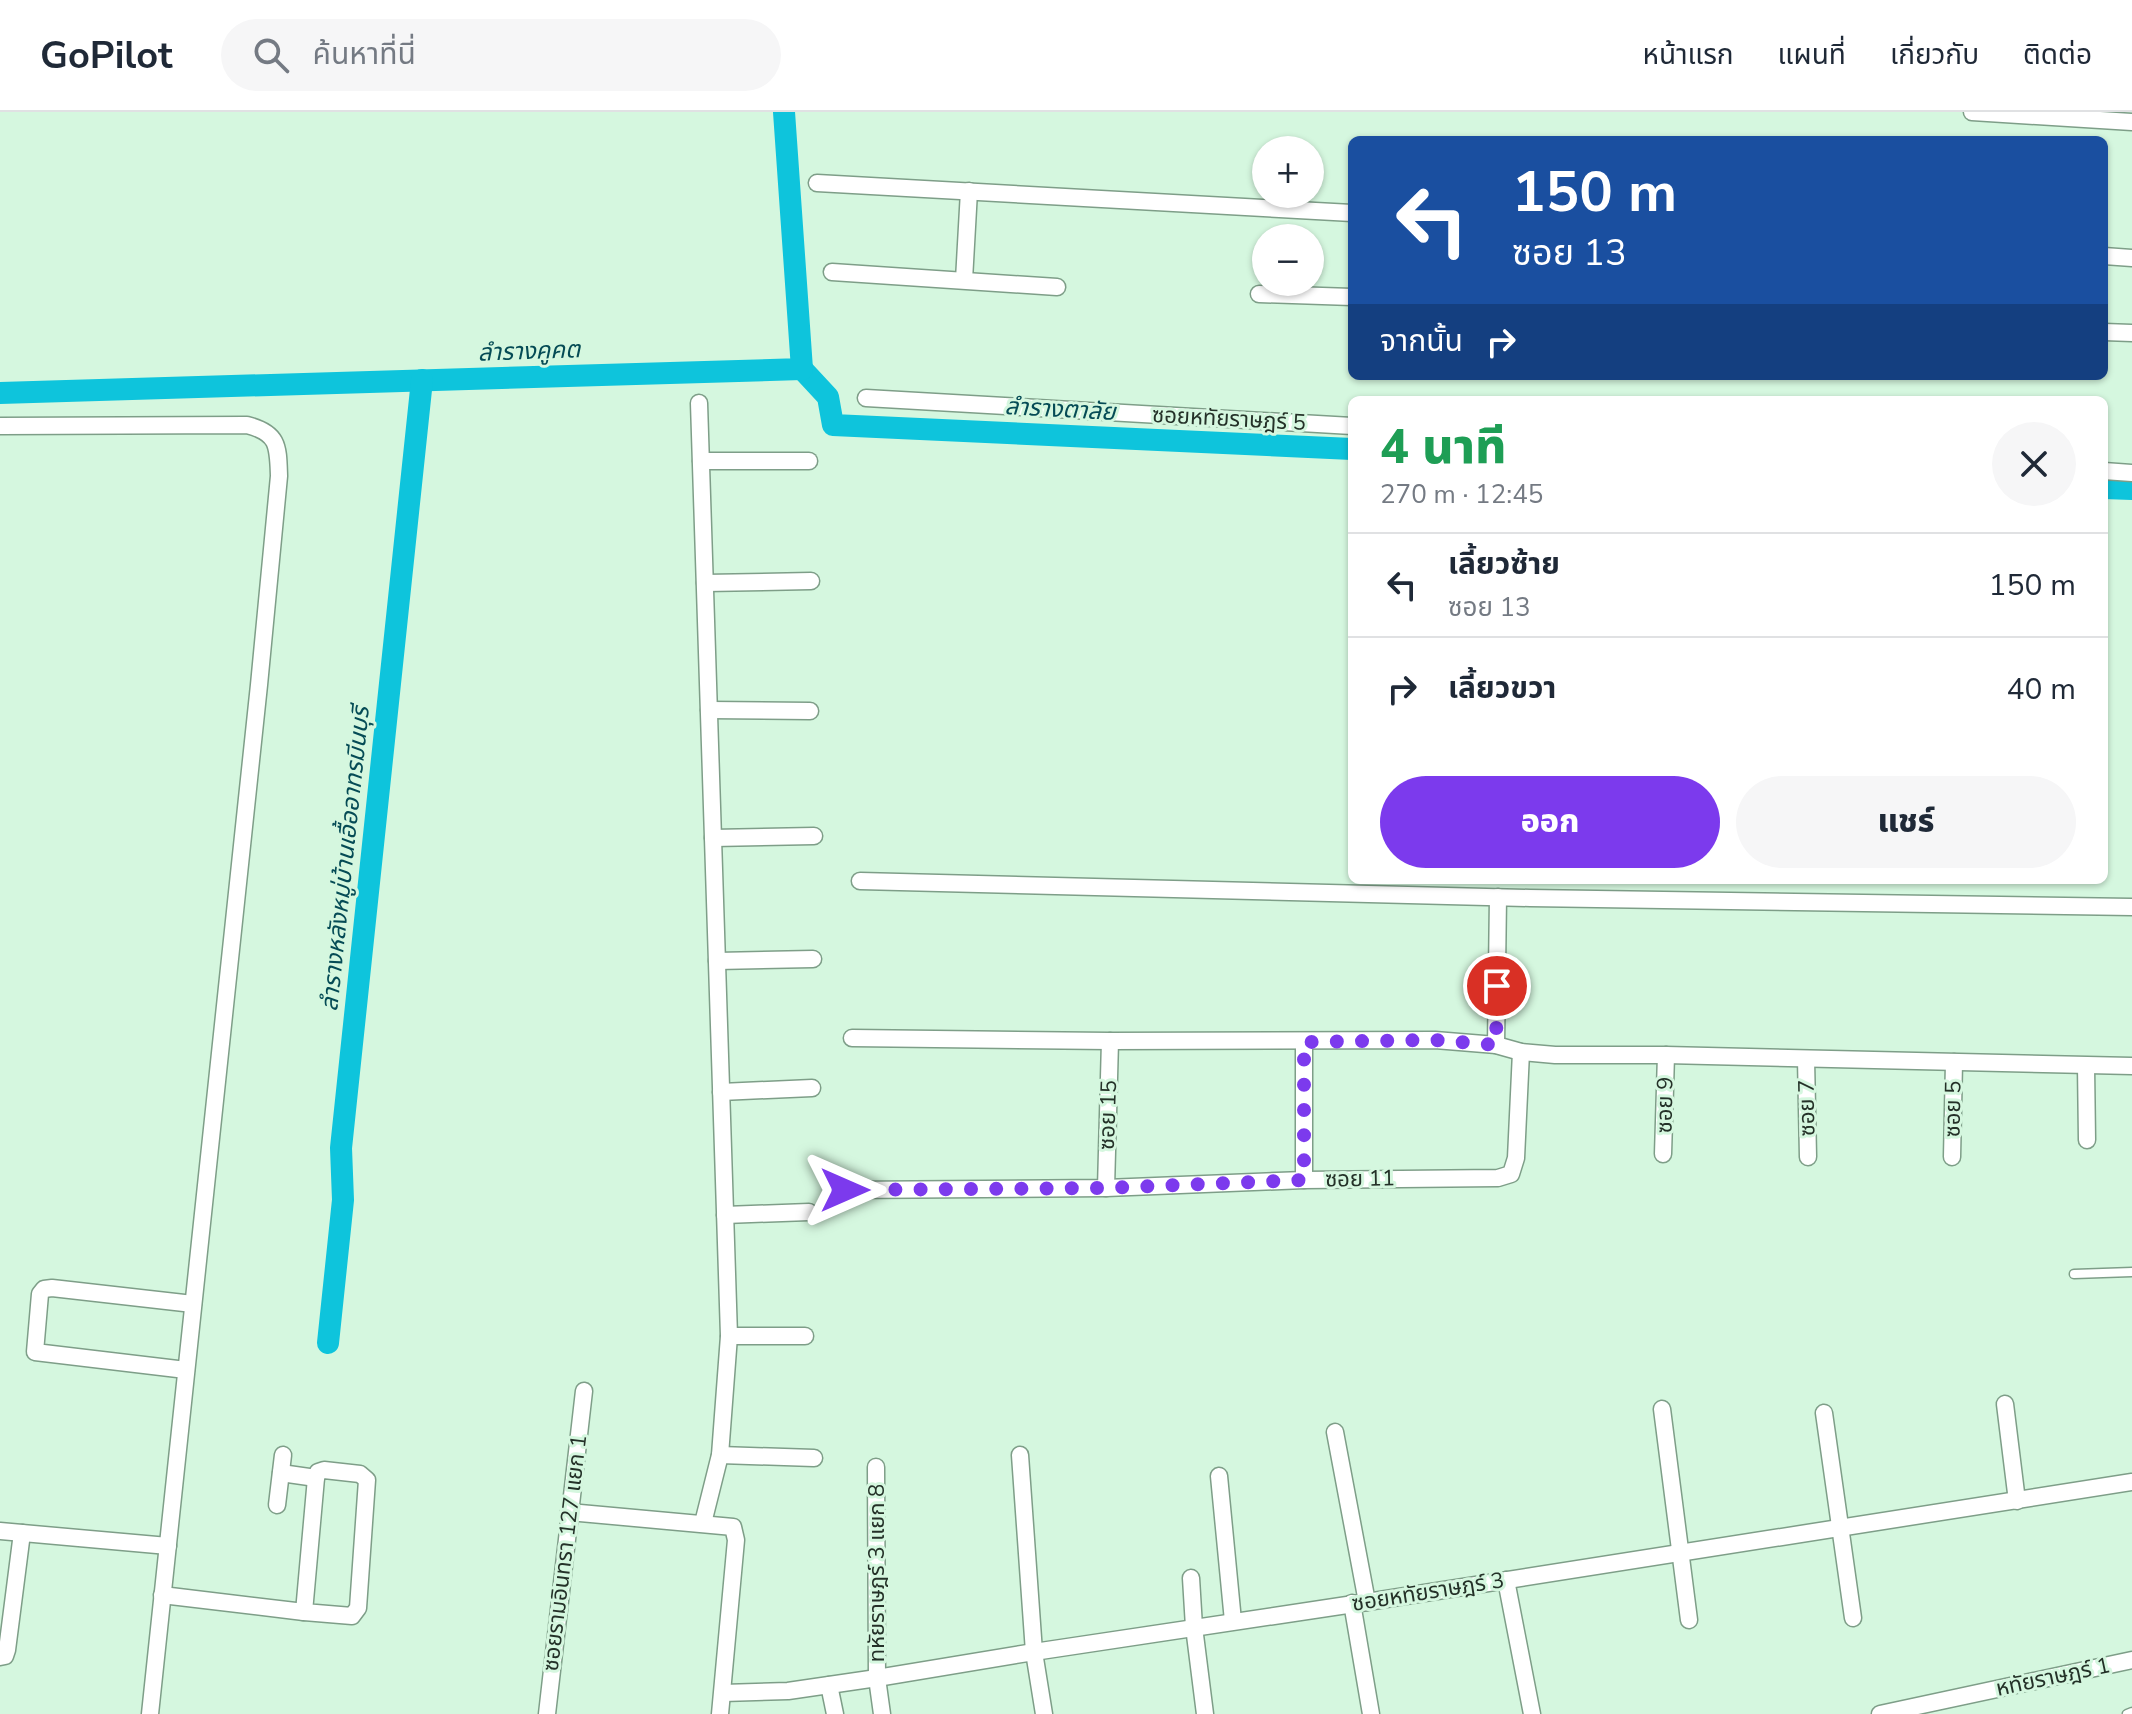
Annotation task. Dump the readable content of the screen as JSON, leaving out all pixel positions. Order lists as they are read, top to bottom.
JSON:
{
  "streets": {
    "street": [
      "ซอยหทัยราษฎร์ 5",
      "ซอย 9",
      "ซอย 7",
      "ซอย 5",
      "ซอย 15",
      "ซอย 11",
      "ซอยรามอินทรา 127 แยก 1",
      "ทหัยราษฎร์ 3 แยก 8",
      "ซอยหทัยราษฎร์ 3",
      "หทัยราษฎร์ 1"
    ]
  },
  "crossings": [
    ["ซอย 15", "ซอย 11"],
    ["ทหัยราษฎร์ 3 แยก 8", "ซอยหทัยราษฎร์ 3"]
  ],
  "water": ["ลำรางคูคต", "ลำรางตาลัย", "ลำรางหลังหมู่บ้านเอื้ออาทรมีนบุรี"],
  "page": {
    "header": "GoPilot",
    "search": "ค้นหาที่นี่",
    "nav": [
      "หน้าแรก",
      "แผนที่",
      "เกี่ยวกับ",
      "ติดต่อ"
    ],
    "map_buttons": ["+", "−"],
    "turn": ["150 m", "ซอย 13"],
    "then": "จากนั้น",
    "heading": ["4 นาที", "270 m · 12:45"],
    "list": [
      {
        "name": "เลี้ยวซ้าย",
        "note": "ซอย 13",
        "value": "150 m"
      },
      {
        "name": "เลี้ยวขวา",
        "value": "40 m"
      }
    ],
    "buttons": ["ออก", "แชร์"]
  }
}
